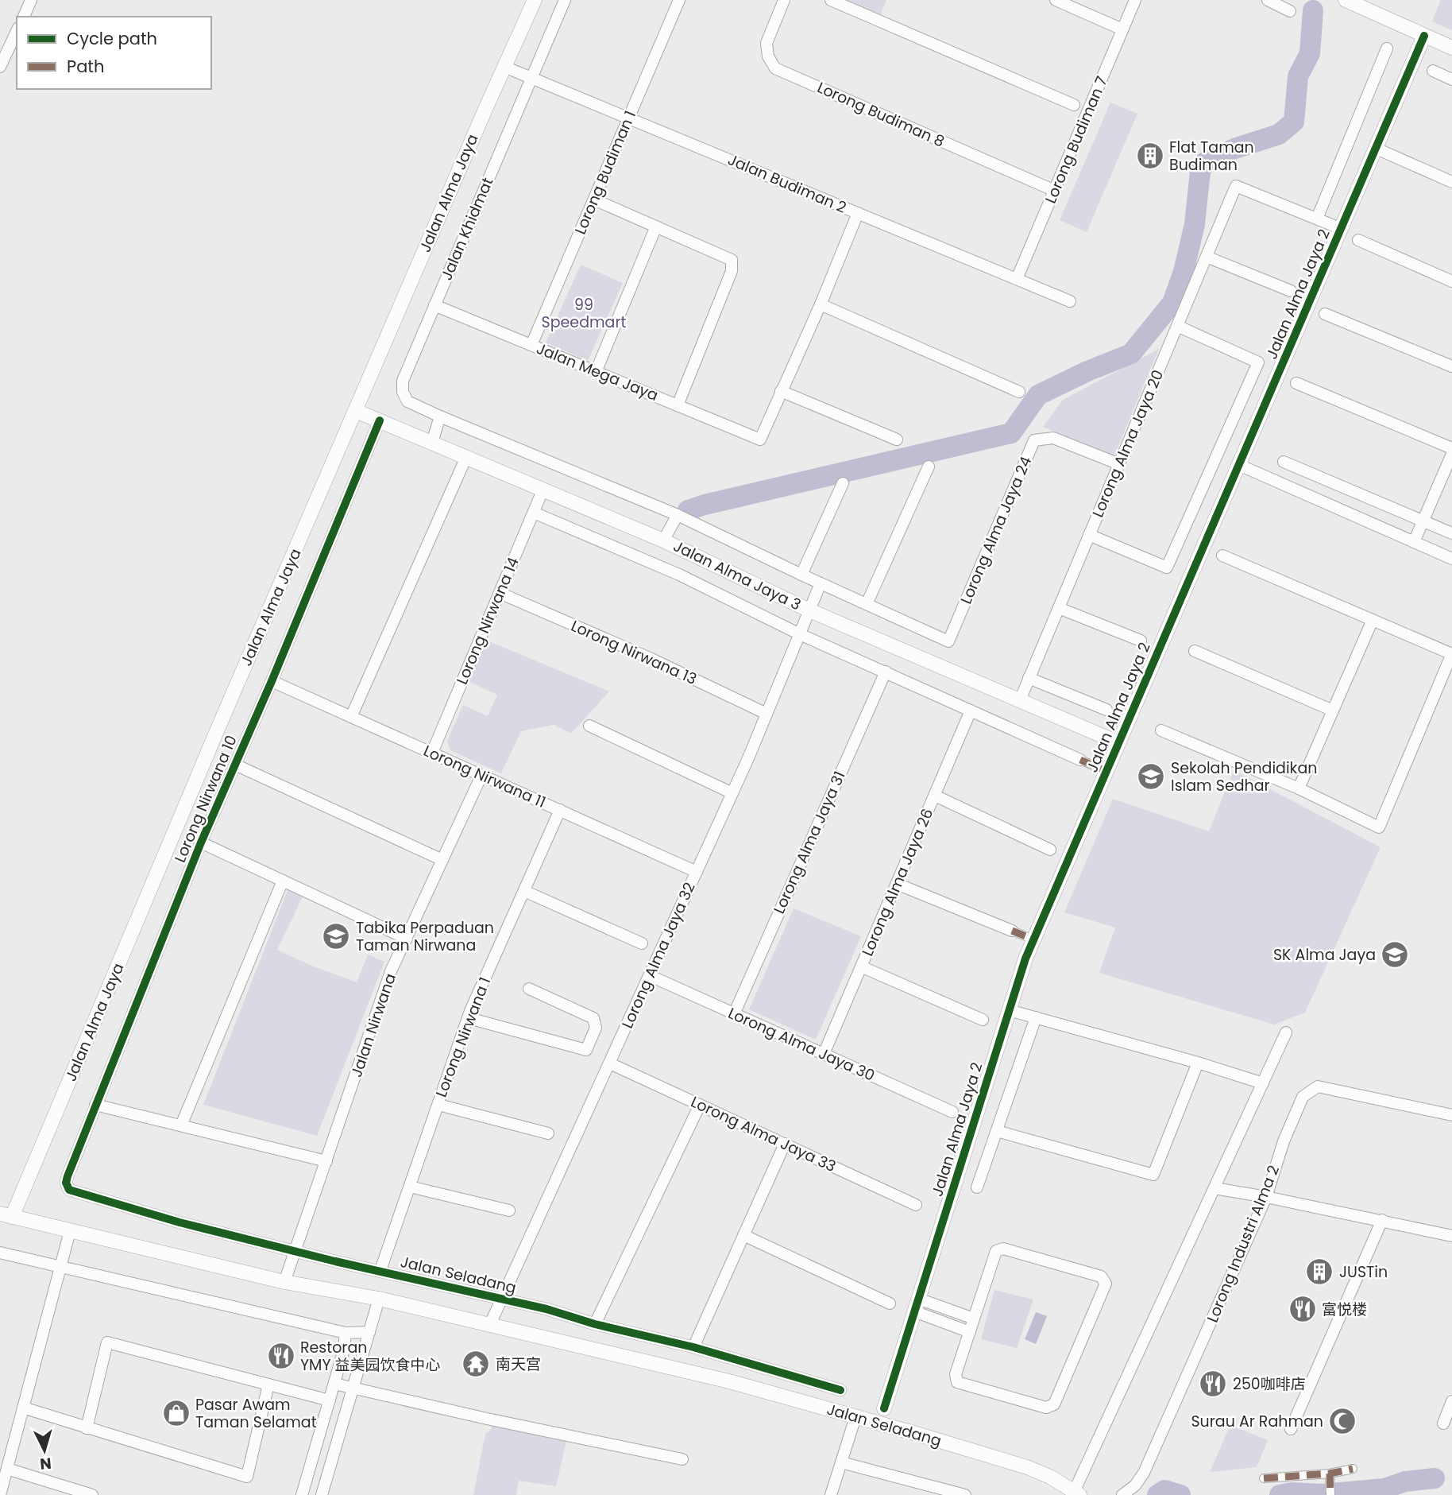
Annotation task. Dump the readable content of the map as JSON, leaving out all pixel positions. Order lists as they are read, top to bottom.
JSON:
{
  "streets": {
    "street": [
      "Lorong Budiman 8",
      "Lorong Budiman 7",
      "Lorong Budiman 1",
      "Jalan Budiman 2",
      "Jalan Alma Jaya",
      "Jalan Khidmat",
      "Jalan Alma Jaya 2",
      "Jalan Mega Jaya",
      "Lorong Alma Jaya 20",
      "Lorong Alma Jaya 24",
      "Jalan Alma Jaya 3",
      "Lorong Nirwana 14",
      "Lorong Nirwana 13",
      "Lorong Nirwana 11",
      "Lorong Nirwana 10",
      "Lorong Alma Jaya 31",
      "Lorong Alma Jaya 26",
      "Lorong Alma Jaya 32",
      "Jalan Nirwana",
      "Lorong Nirwana 1",
      "Lorong Alma Jaya 30",
      "Lorong Alma Jaya 33",
      "Lorong Industri Alma 2",
      "Jalan Seladang"
    ]
  },
  "crossings": [
    ["Lorong Budiman 8", "Lorong Budiman 7"],
    ["Lorong Budiman 7", "Jalan Budiman 2"],
    ["Lorong Budiman 1", "Jalan Budiman 2"],
    ["Lorong Budiman 1", "Jalan Mega Jaya"],
    ["Jalan Budiman 2", "Jalan Alma Jaya"],
    ["Jalan Budiman 2", "Jalan Khidmat"],
    ["Jalan Alma Jaya", "Jalan Alma Jaya 3"],
    ["Jalan Alma Jaya", "Jalan Seladang"],
    ["Jalan Khidmat", "Jalan Mega Jaya"],
    ["Jalan Khidmat", "Jalan Alma Jaya 3"],
    ["Jalan Alma Jaya 2", "Lorong Alma Jaya 20"],
    ["Jalan Alma Jaya 2", "Jalan Alma Jaya 3"],
    ["Lorong Alma Jaya 20", "Lorong Alma Jaya 24"],
    ["Lorong Alma Jaya 20", "Jalan Alma Jaya 3"],
    ["Lorong Alma Jaya 24", "Jalan Alma Jaya 3"],
    ["Jalan Alma Jaya 3", "Lorong Nirwana 14"],
    ["Jalan Alma Jaya 3", "Lorong Nirwana 10"],
    ["Jalan Alma Jaya 3", "Lorong Alma Jaya 31"],
    ["Jalan Alma Jaya 3", "Lorong Alma Jaya 26"],
    ["Jalan Alma Jaya 3", "Lorong Alma Jaya 32"],
    ["Lorong Nirwana 14", "Lorong Nirwana 13"],
    ["Lorong Nirwana 14", "Lorong Nirwana 11"],
    ["Lorong Nirwana 13", "Lorong Alma Jaya 32"],
    ["Lorong Nirwana 11", "Lorong Nirwana 10"],
    ["Lorong Nirwana 11", "Lorong Alma Jaya 32"],
    ["Lorong Nirwana 11", "Jalan Nirwana"],
    ["Lorong Nirwana 11", "Lorong Nirwana 1"],
    ["Lorong Nirwana 10", "Jalan Seladang"],
    ["Lorong Alma Jaya 31", "Lorong Alma Jaya 30"],
    ["Lorong Alma Jaya 26", "Lorong Alma Jaya 30"],
    ["Lorong Alma Jaya 32", "Lorong Alma Jaya 30"],
    ["Lorong Alma Jaya 32", "Lorong Alma Jaya 33"],
    ["Lorong Alma Jaya 32", "Jalan Seladang"],
    ["Jalan Nirwana", "Jalan Seladang"],
    ["Lorong Nirwana 1", "Jalan Seladang"]
  ],
  "parks": ["99 Speedmart"],
  "places": {
    "building": ["Flat Taman Budiman", "JUSTin"],
    "school or university": ["Sekolah Pendidikan Islam Sedhar", "Tabika Perpaduan Taman Nirwana", "SK Alma Jaya"],
    "restaurant": ["富悦楼", "Restoran YMY 益美园饮食中心", "250咖啡店"],
    "temple": ["南天宫"],
    "shop": ["Pasar Awam Taman Selamat"],
    "mosque": ["Surau Ar Rahman"]
  },
  "legend": ["Cycle path", "Path"],
  "north": "bottom"
}
